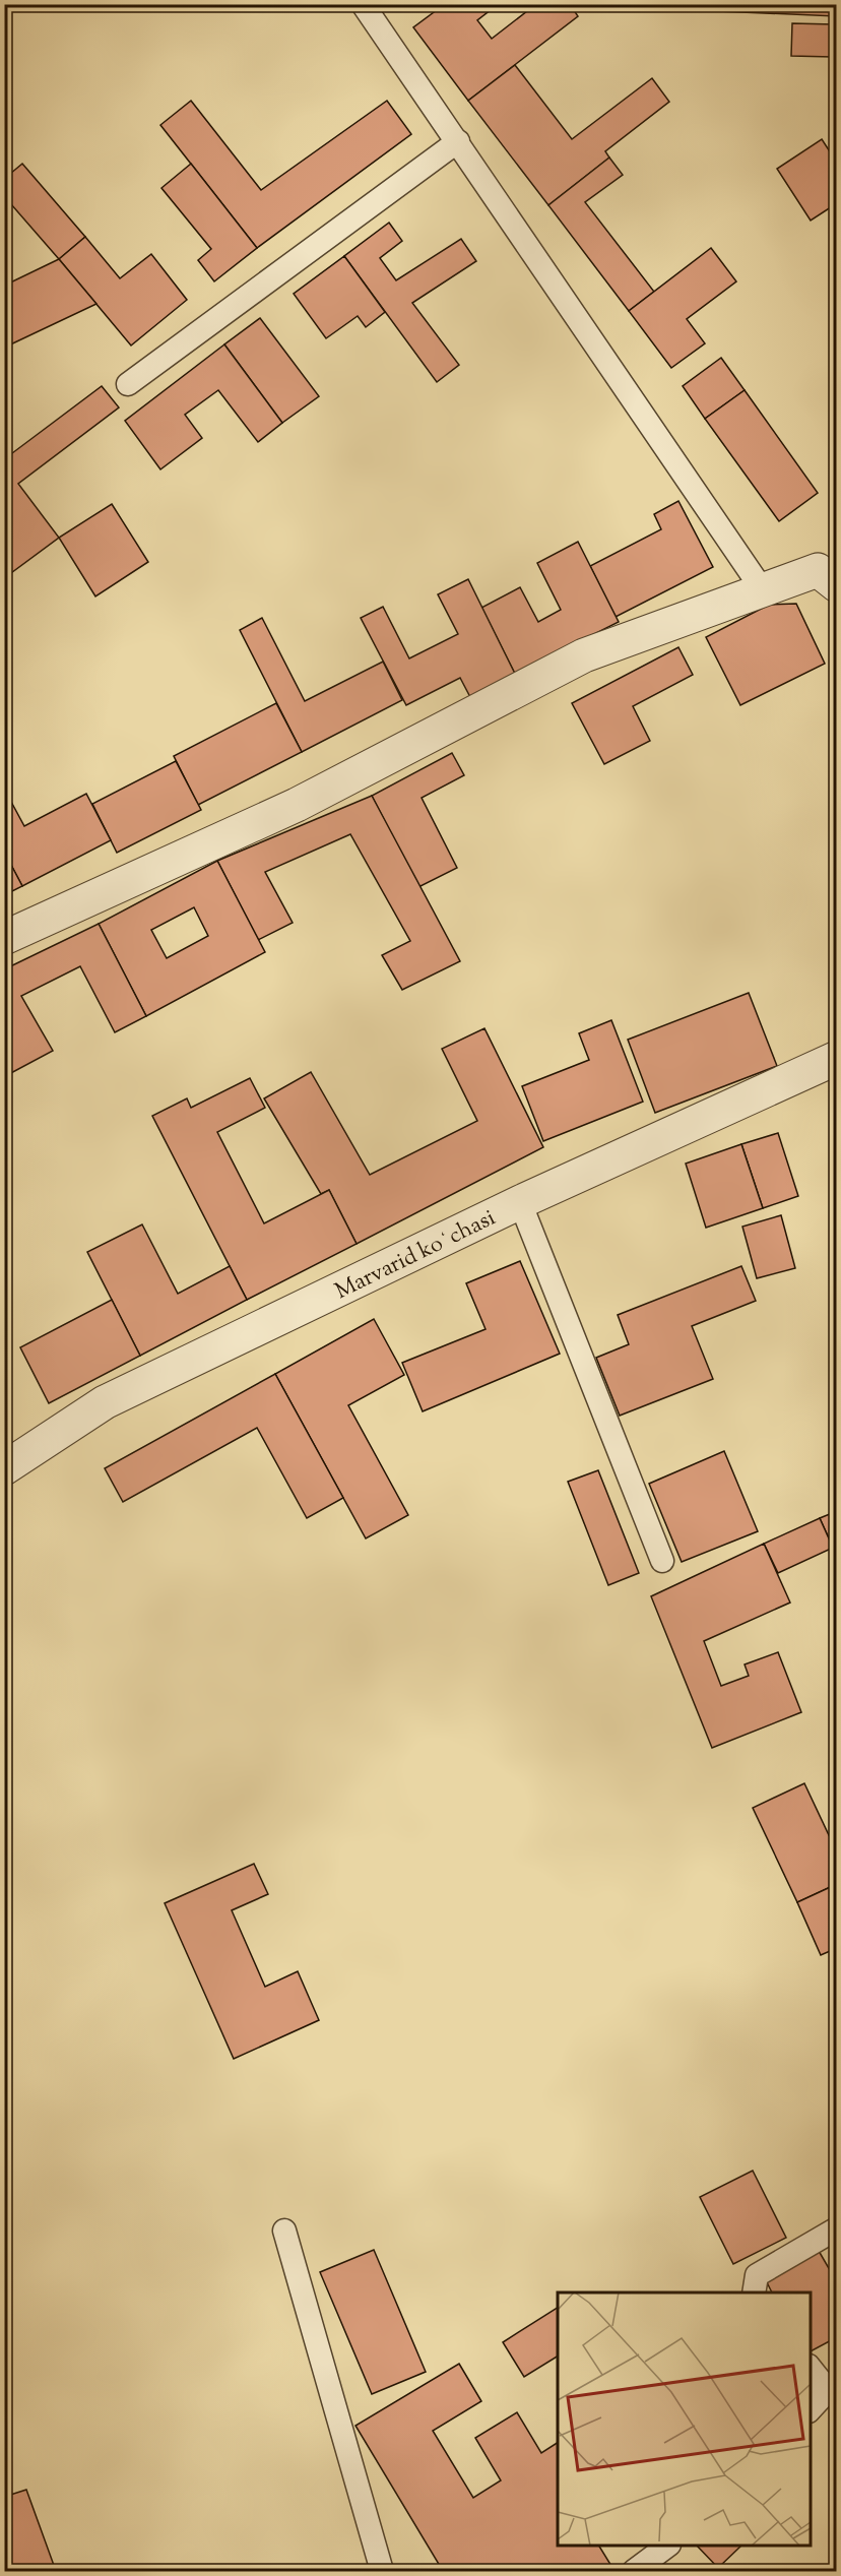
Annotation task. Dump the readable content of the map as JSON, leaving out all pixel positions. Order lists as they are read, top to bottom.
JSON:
{
  "streets": {
    "street": ["Marvarid koʻchasi"]
  }
}
